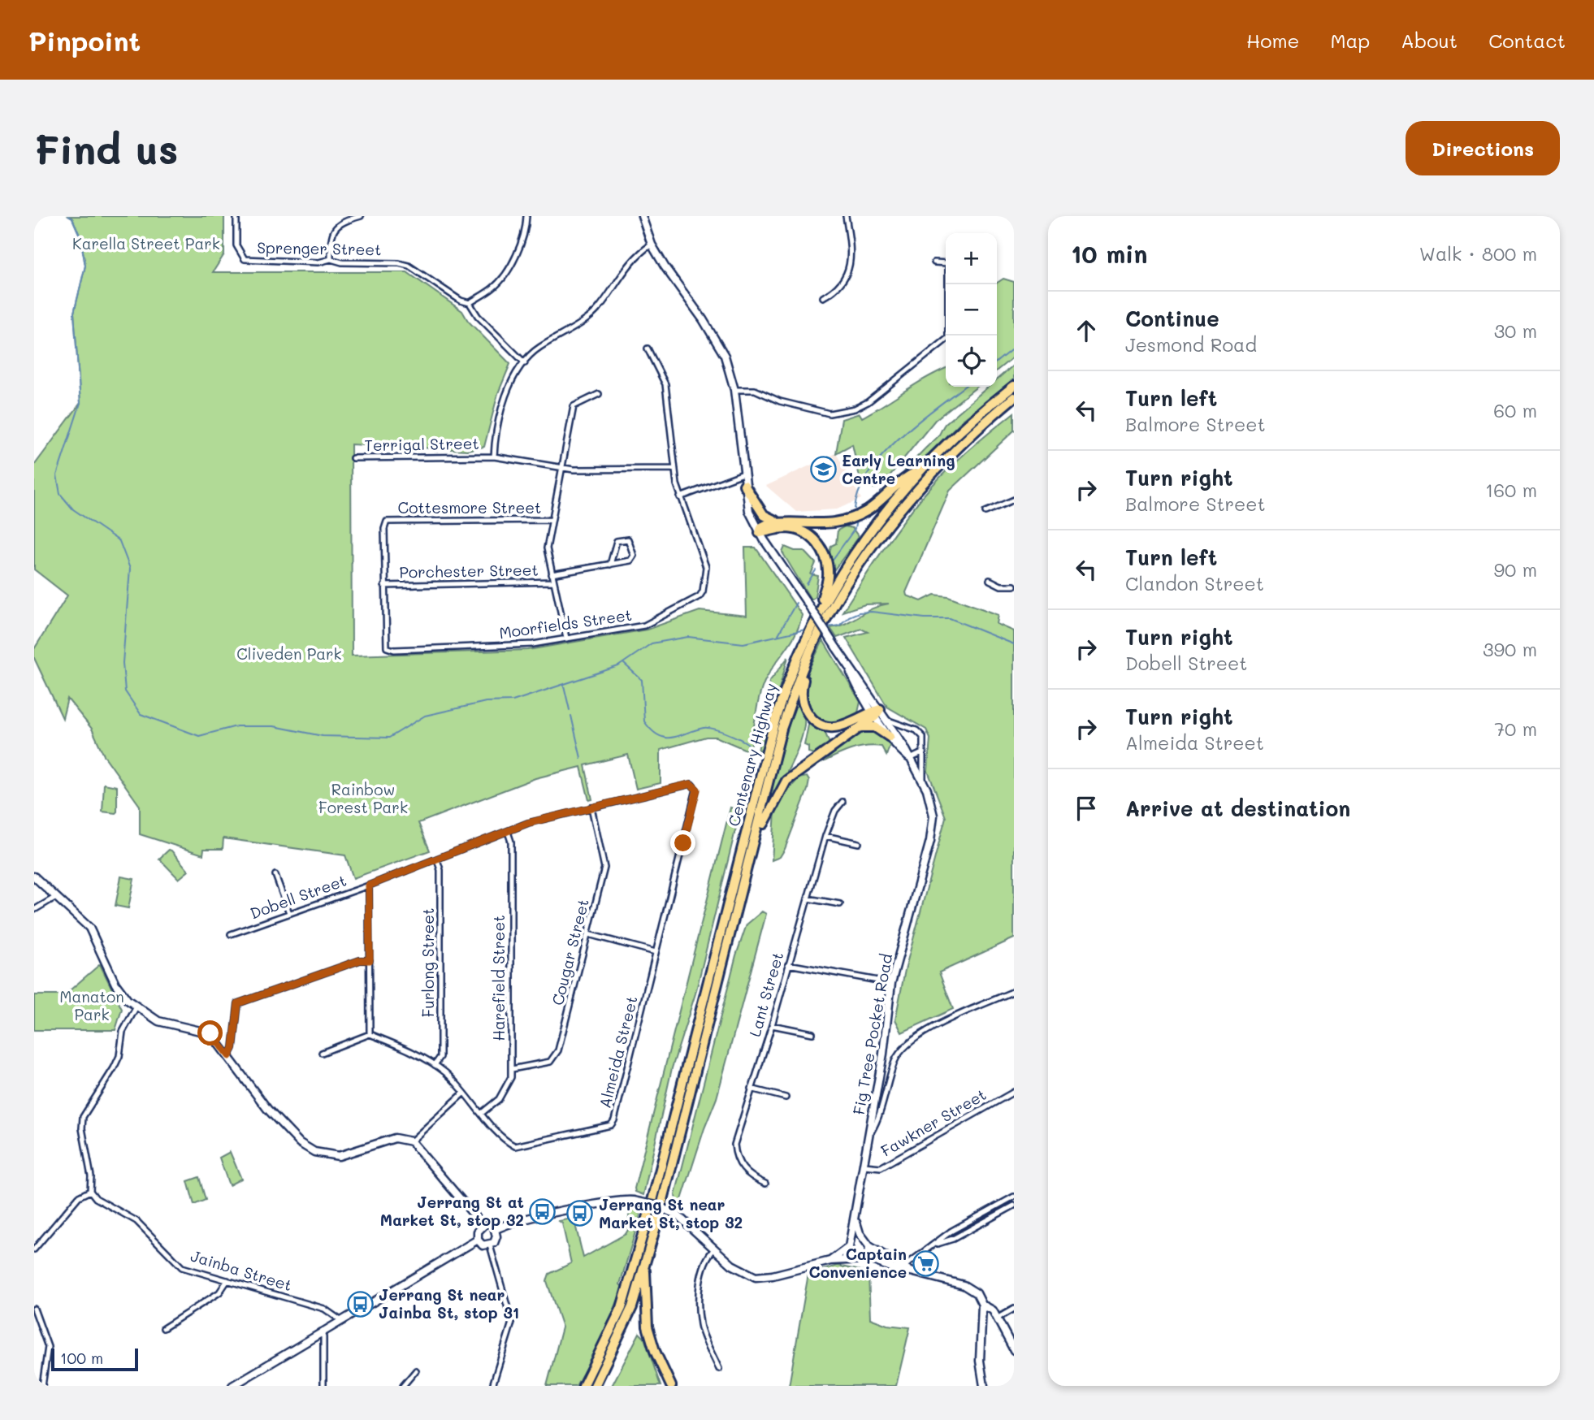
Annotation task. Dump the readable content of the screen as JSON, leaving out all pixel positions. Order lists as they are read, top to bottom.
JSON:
{
  "streets": {
    "highway": ["Centenary Highway"],
    "main road": ["Fig Tree Pocket Road"],
    "street": [
      "Sprenger Street",
      "Terrigal Street",
      "Cottesmore Street",
      "Porchester Street",
      "Moorfields Street",
      "Dobell Street",
      "Cougar Street",
      "Furlong Street",
      "Harefield Street",
      "Lant Street",
      "Almeida Street",
      "Fawkner Street",
      "Jainba Street"
    ]
  },
  "crossings": [
    ["Sprenger Street", "Terrigal Street"],
    ["Cottesmore Street", "Porchester Street"],
    ["Cottesmore Street", "Moorfields Street"],
    ["Dobell Street", "Cougar Street"],
    ["Dobell Street", "Furlong Street"],
    ["Dobell Street", "Harefield Street"],
    ["Dobell Street", "Almeida Street"],
    ["Cougar Street", "Harefield Street"],
    ["Furlong Street", "Almeida Street"],
    ["Harefield Street", "Almeida Street"],
    ["Fig Tree Pocket Road", "Fawkner Street"]
  ],
  "parks": [
    "Karella Street Park",
    "Cliveden Park",
    "Rainbow Forest Park",
    "Manaton Park"
  ],
  "places": {
    "school or university": ["Early Learning Centre"],
    "bus stop": ["Jerrang St at Market St, stop 32", "Jerrang St near Market St, stop 32", "Jerrang St near Jainba St, stop 31"],
    "supermarket": ["Captain Convenience"]
  },
  "scale_bar": "100 m",
  "page": {
    "header": "Pinpoint",
    "nav": [
      "Home",
      "Map",
      "About",
      "Contact"
    ],
    "buttons": "Directions",
    "title": "Find us",
    "heading": ["10 min", "Walk · 800 m"],
    "map_buttons": ["+", "−"],
    "list": [
      ["Continue", "Jesmond Road", "30 m"],
      ["Turn left", "Balmore Street", "60 m"],
      ["Turn right", "Balmore Street", "160 m"],
      ["Turn left", "Clandon Street", "90 m"],
      ["Turn right", "Dobell Street", "390 m"],
      ["Turn right", "Almeida Street", "70 m"],
      "Arrive at destination"
    ],
    "scale": "100 m"
  }
}
